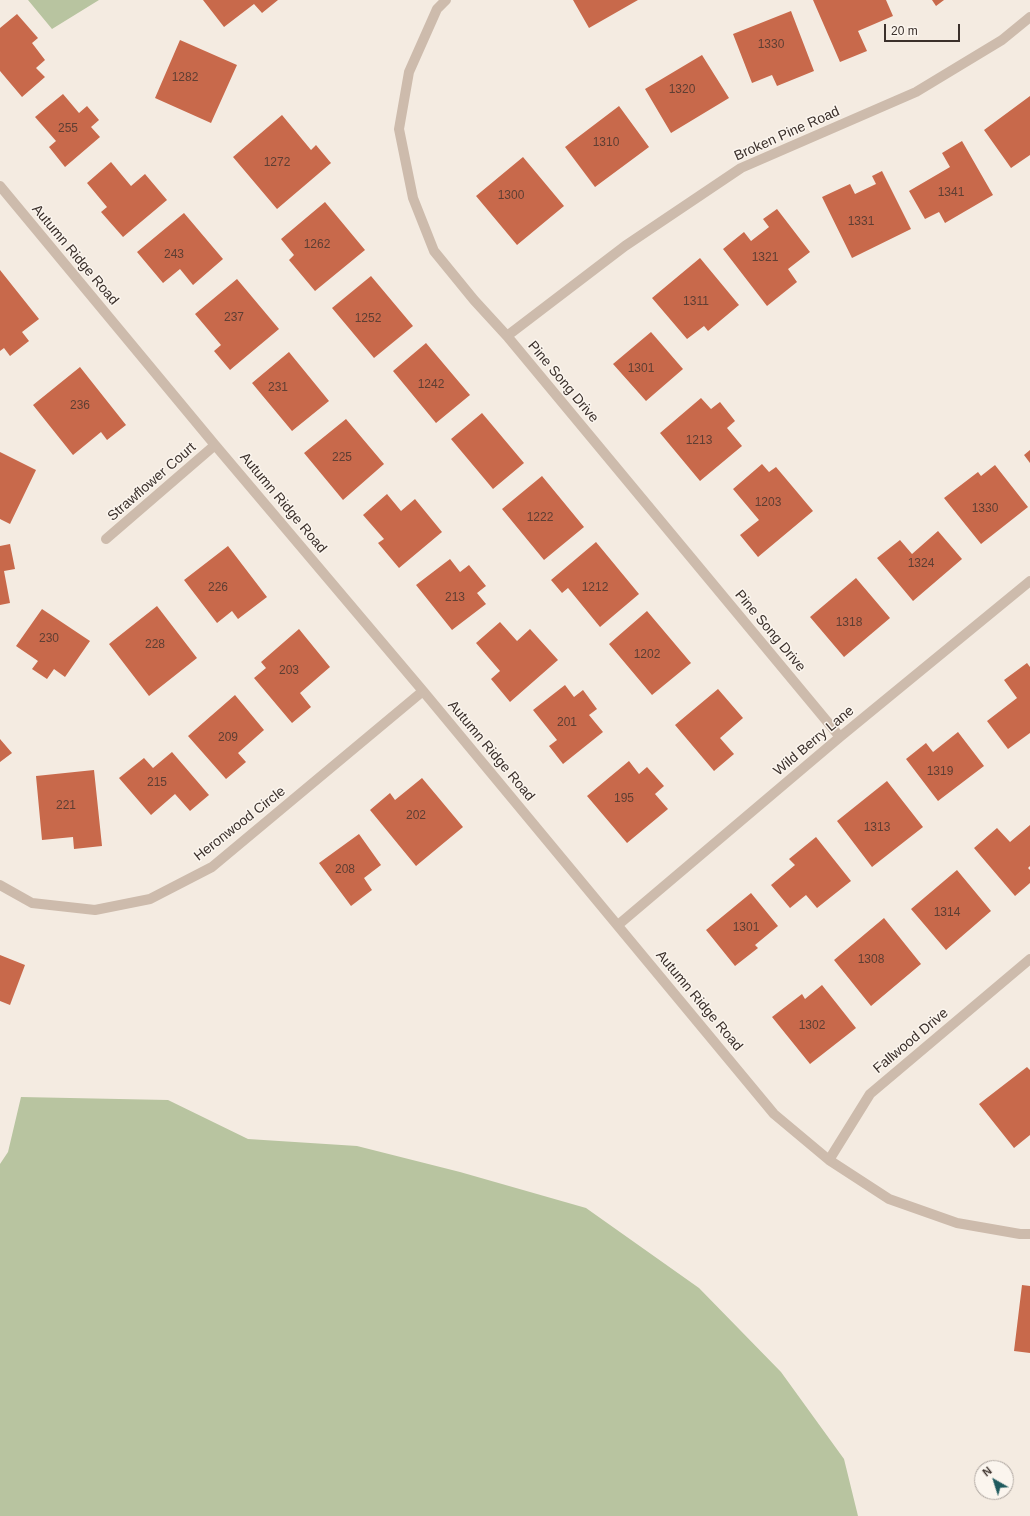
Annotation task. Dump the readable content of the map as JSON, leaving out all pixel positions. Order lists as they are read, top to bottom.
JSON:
{
  "streets": {
    "street": [
      "Broken Pine Road",
      "Autumn Ridge Road",
      "Pine Song Drive",
      "Strawflower Court",
      "Wild Berry Lane",
      "Heronwood Circle",
      "Fallwood Drive"
    ]
  },
  "crossings": [
    ["Broken Pine Road", "Pine Song Drive"],
    ["Autumn Ridge Road", "Strawflower Court"],
    ["Autumn Ridge Road", "Wild Berry Lane"],
    ["Autumn Ridge Road", "Heronwood Circle"],
    ["Autumn Ridge Road", "Fallwood Drive"],
    ["Pine Song Drive", "Wild Berry Lane"]
  ],
  "house_numbers": [
    "1330",
    "1282",
    "1320",
    "255",
    "1310",
    "1272",
    "1341",
    "1300",
    "1331",
    "1262",
    "243",
    "1321",
    "1311",
    "237",
    "1252",
    "1301",
    "1242",
    "231",
    "236",
    "1213",
    "225",
    "1203",
    "1330",
    "1222",
    "1324",
    "226",
    "1212",
    "213",
    "1318",
    "230",
    "228",
    "1202",
    "203",
    "201",
    "209",
    "1319",
    "215",
    "195",
    "221",
    "202",
    "1313",
    "208",
    "1314",
    "1301",
    "1308",
    "1302"
  ],
  "scale_bar": "20 m",
  "north": "top left"
}
